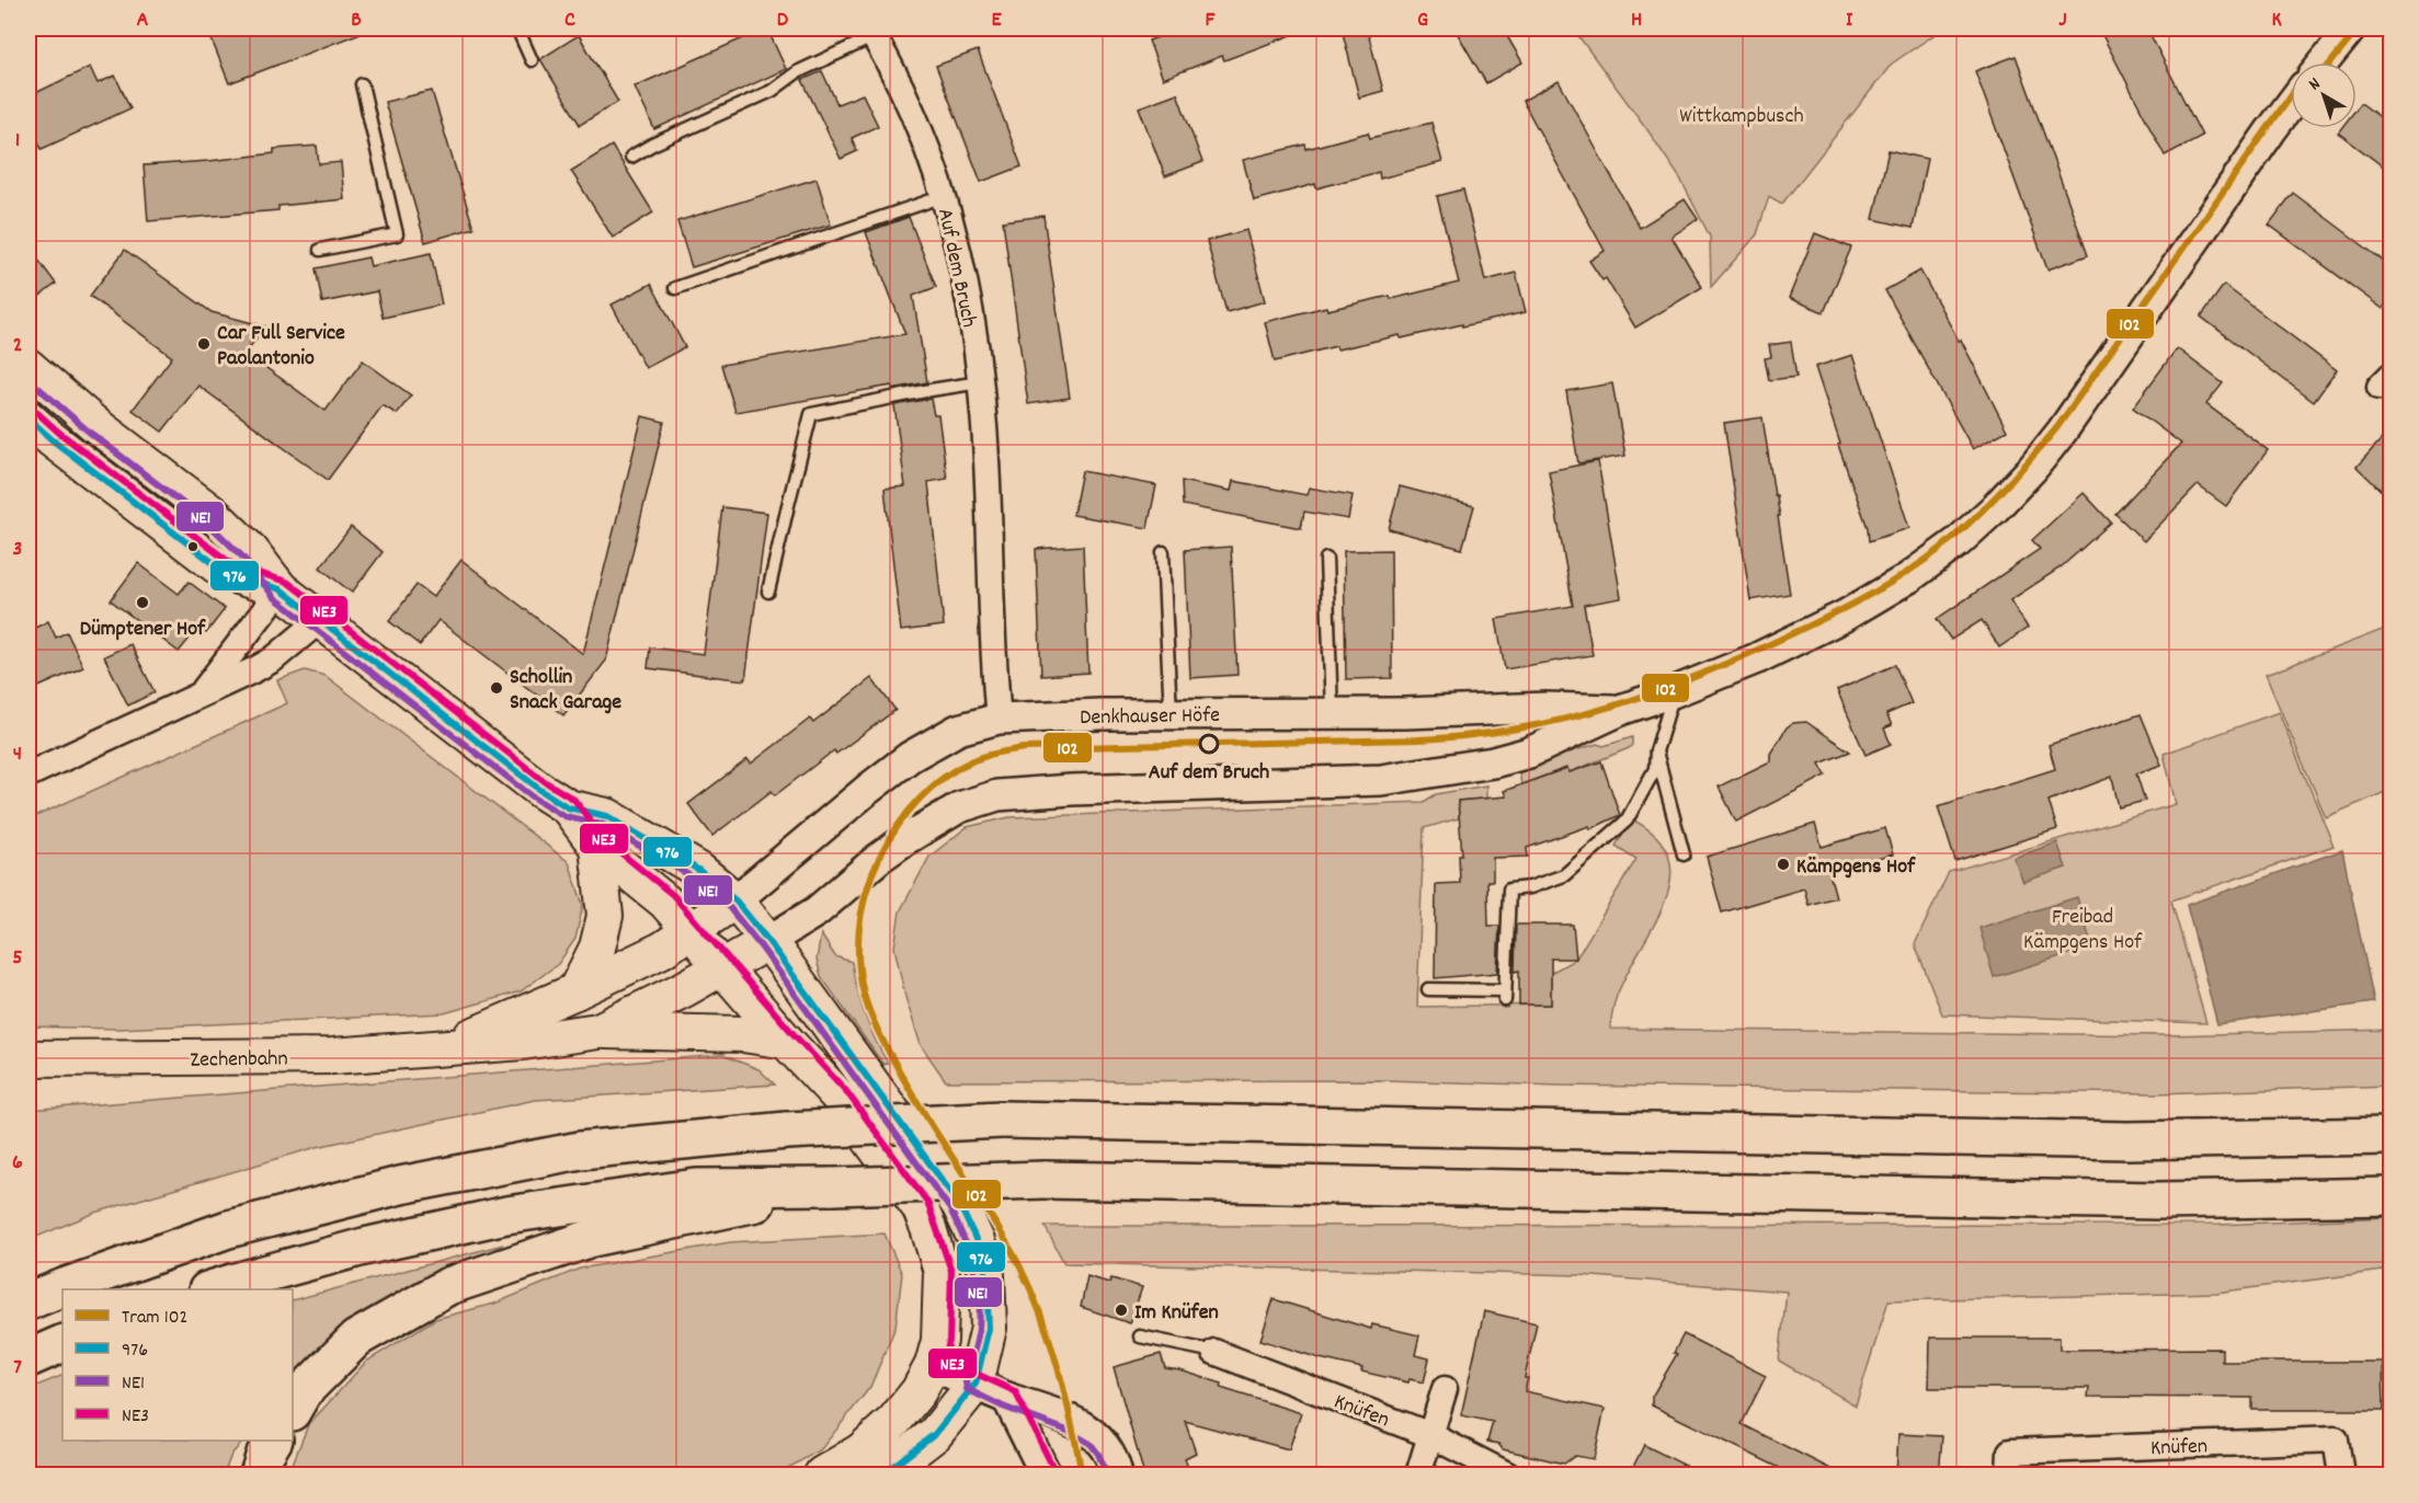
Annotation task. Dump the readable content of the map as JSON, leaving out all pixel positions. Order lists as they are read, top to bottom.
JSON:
{
  "streets": {
    "main road": ["Zechenbahn"],
    "street": ["Auf dem Bruch", "Denkhauser Höfe", "Knüfen"]
  },
  "crossings": [
    ["Auf dem Bruch", "Denkhauser Höfe"],
    ["Denkhauser Höfe", "Zechenbahn"]
  ],
  "parks": ["Wittkampbusch", "Freibad Kämpgens Hof"],
  "places": [
    "Car Full Service Paolantonio",
    "Dümptener Hof",
    "Schollin Snack Garage",
    "Auf dem Bruch",
    "Kämpgens Hof",
    "Im Knüfen"
  ],
  "lines": [
    "tram line 102",
    "transit line NE1",
    "transit line NE3",
    "transit line 976"
  ],
  "legend": [
    "Tram 102",
    "976",
    "NE1",
    "NE3"
  ],
  "north": "top left",
  "grid": {
    "columns": [
      "A",
      "B",
      "C",
      "D",
      "E",
      "F",
      "G",
      "H",
      "I",
      "J",
      "K"
    ],
    "rows": [
      "1",
      "2",
      "3",
      "4",
      "5",
      "6",
      "7"
    ]
  }
}
